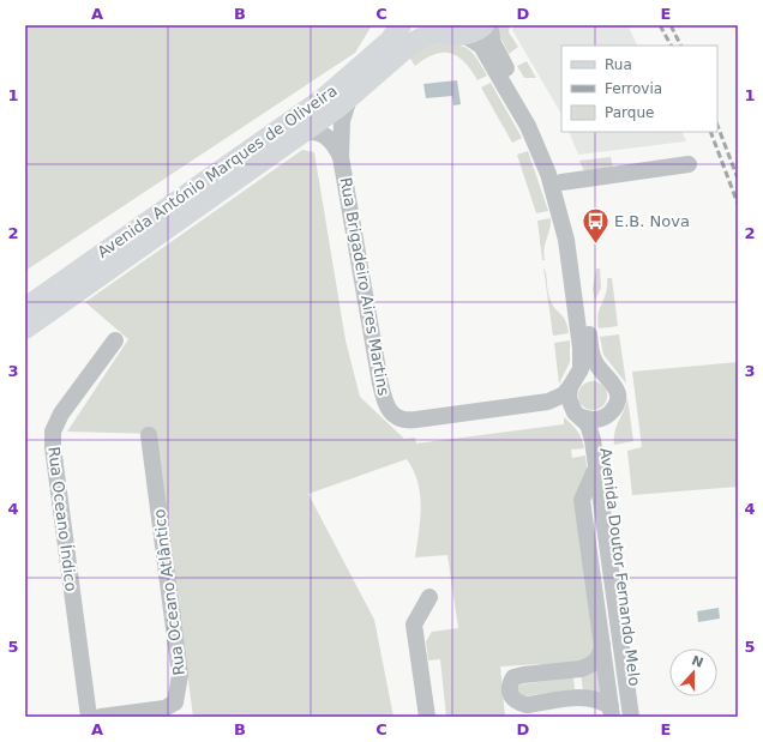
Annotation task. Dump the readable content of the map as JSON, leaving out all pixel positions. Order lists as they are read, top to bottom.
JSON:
{
  "streets": {
    "main road": ["Avenida António Marques de Oliveira"],
    "street": [
      "Rua Brigadeiro Aires Martins",
      "Rua Oceano Índico",
      "Avenida Doutor Fernando Melo",
      "Rua Oceano Atlântico"
    ]
  },
  "crossings": [
    ["Avenida António Marques de Oliveira", "Rua Brigadeiro Aires Martins"]
  ],
  "places": {
    "bus stop": ["E.B. Nova"]
  },
  "legend": ["Rua", "Ferrovia", "Parque"],
  "north": "top",
  "grid": {
    "columns": [
      "A",
      "B",
      "C",
      "D",
      "E"
    ],
    "rows": [
      "1",
      "2",
      "3",
      "4",
      "5"
    ]
  }
}
